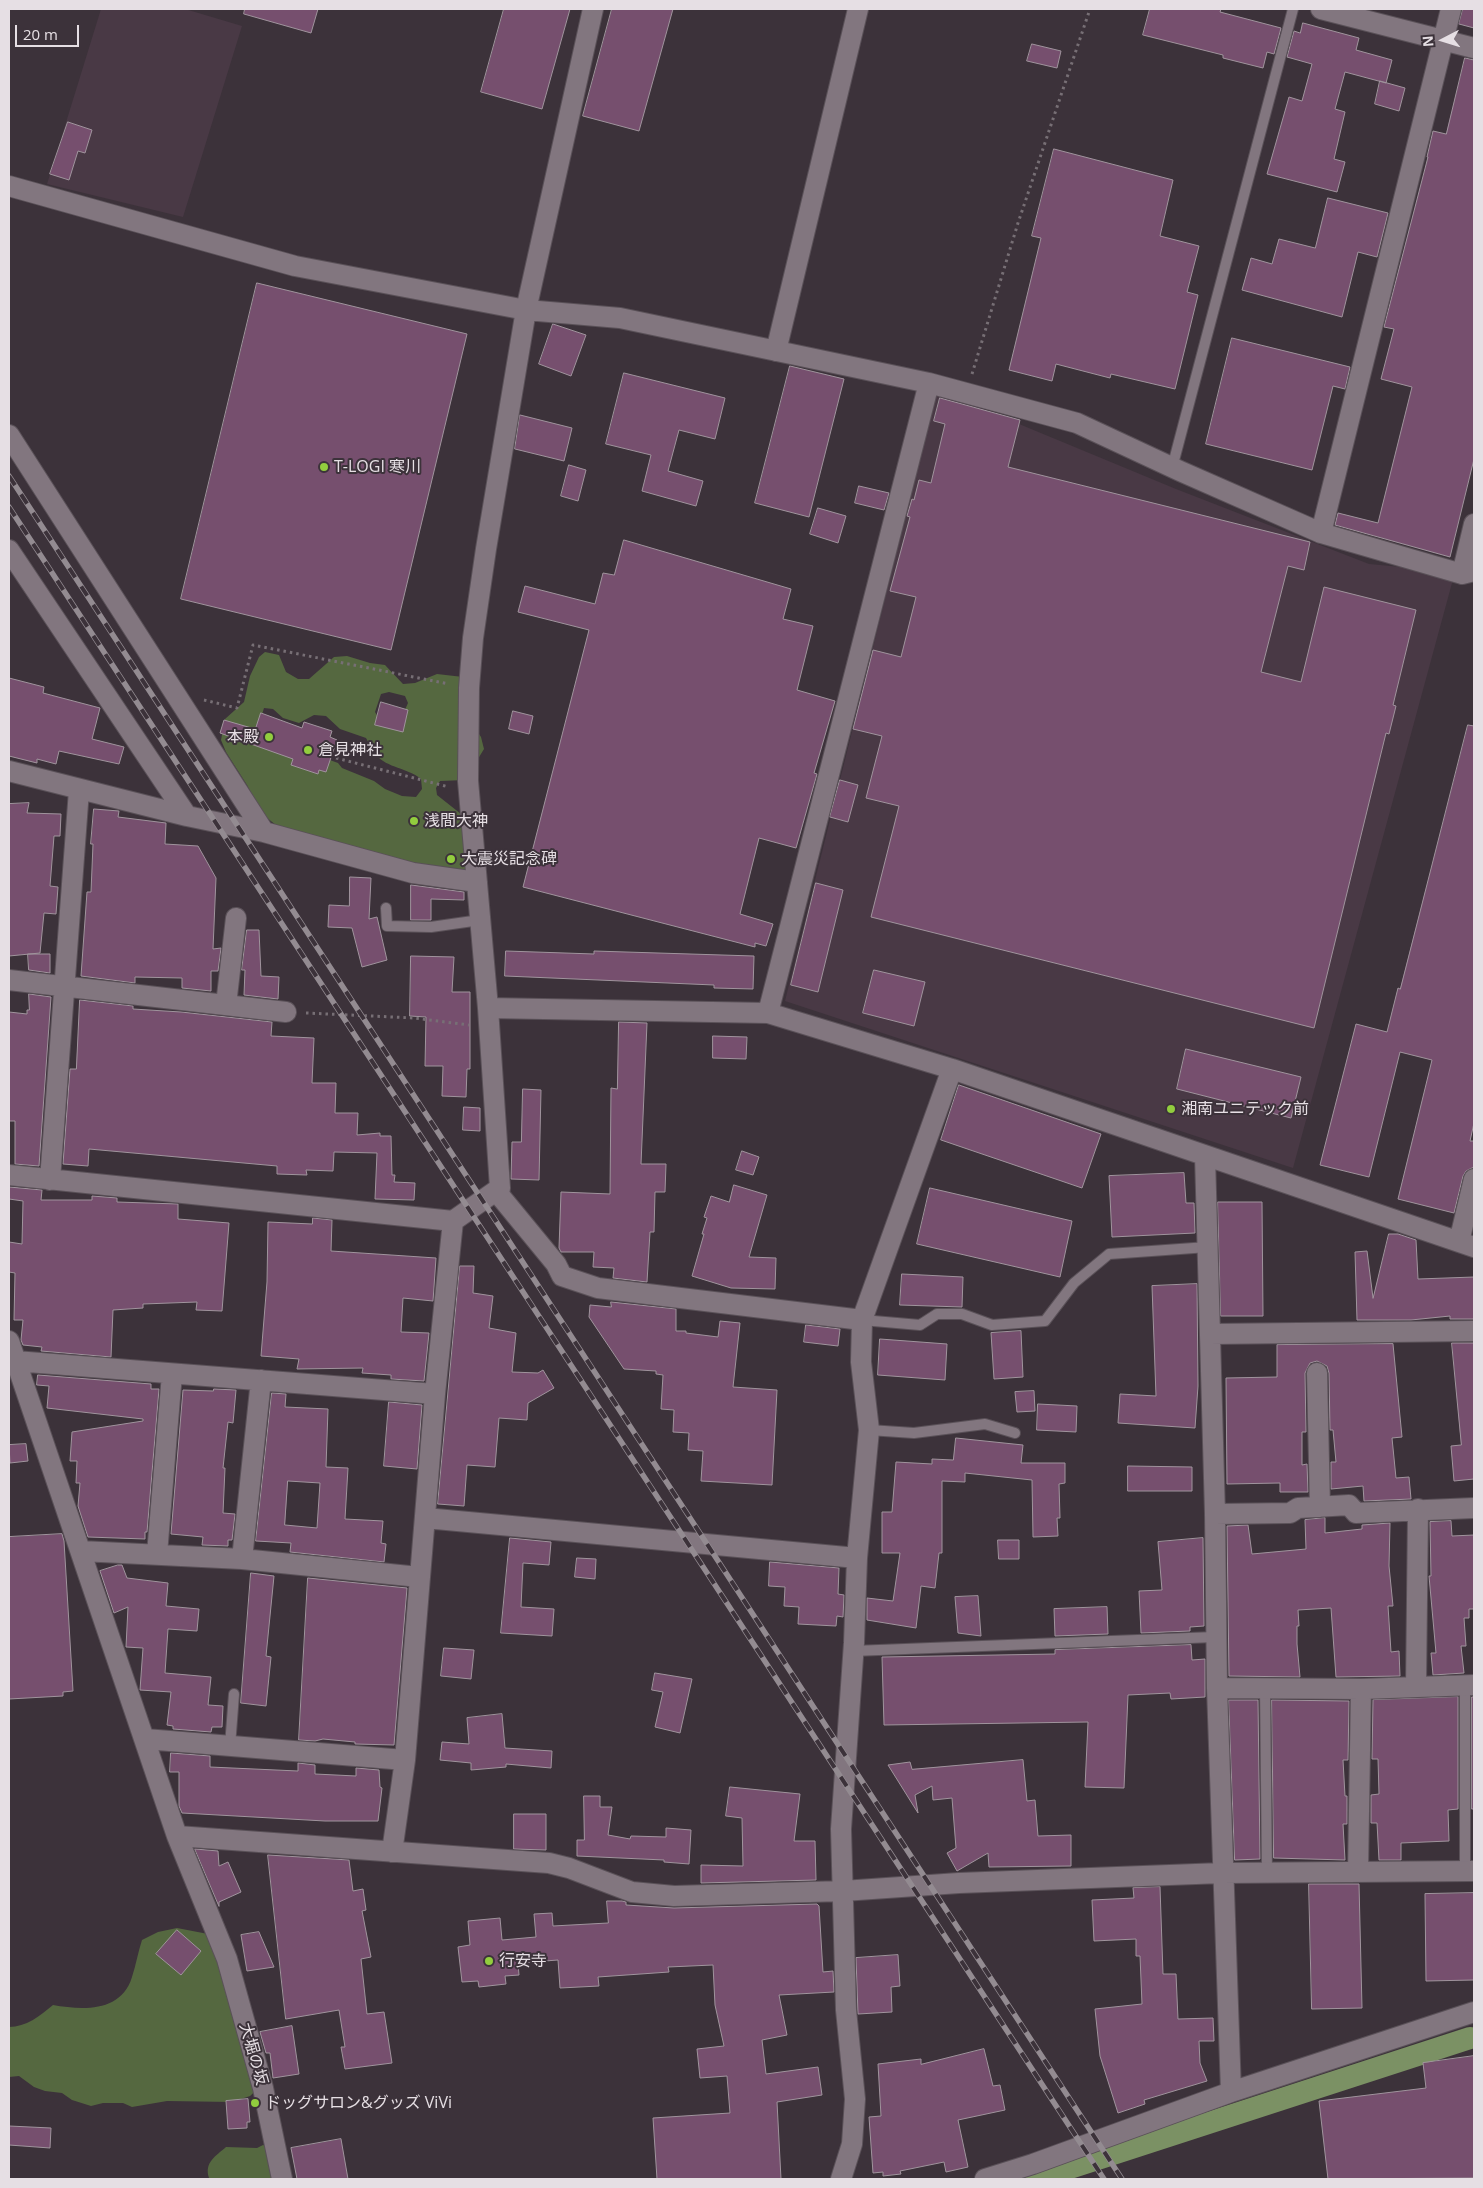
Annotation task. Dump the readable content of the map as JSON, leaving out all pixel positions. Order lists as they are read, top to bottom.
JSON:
{
  "streets": {
    "street": ["大堀の坂"]
  },
  "places": [
    "T-LOGI 寒川",
    "本殿",
    "倉見神社",
    "浅間大神",
    "大震災記念碑",
    "湘南ユニテック前",
    "行安寺",
    "ドッグサロン&グッズ ViVi"
  ],
  "scale_bar": "20 m",
  "north": "left"
}
